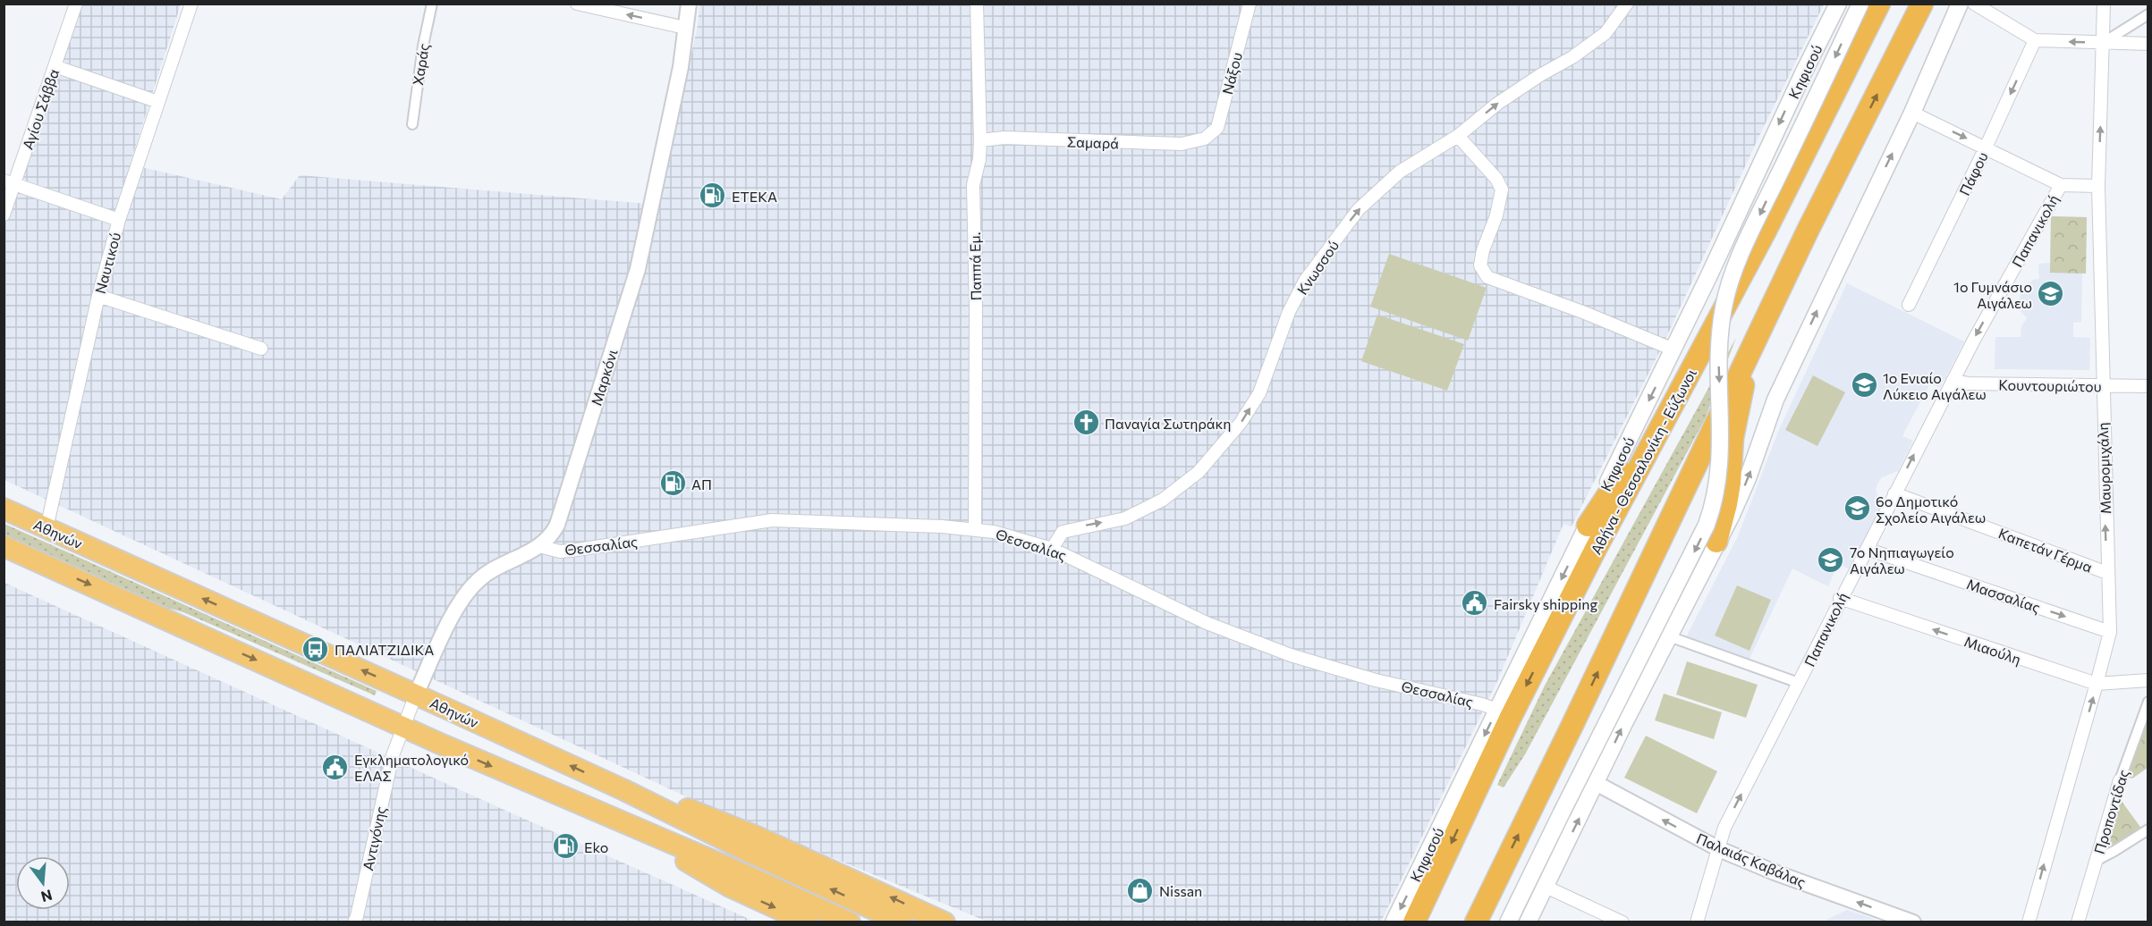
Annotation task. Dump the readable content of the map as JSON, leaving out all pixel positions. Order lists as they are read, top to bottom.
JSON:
{
  "streets": {
    "highway": ["Αθήνα - Θεσσαλονίκη - Εύζωνοι", "Αθηνών"],
    "main road": ["Κηφισού"],
    "street": [
      "Χαράς",
      "Νάξου",
      "Αγίου Σάββα",
      "Σαμαρά",
      "Πάφου",
      "Παπανικολή",
      "Ναυτικού",
      "Παππά Εμ.",
      "Κνωσσού",
      "Μαρκόνι",
      "Κουντουριώτου",
      "Μαυρομιχάλη",
      "Θεσσαλίας",
      "Καπετάν Γέρμα",
      "Μασσαλίας",
      "Μιαούλη",
      "Προποντίδας",
      "Αντιγόνης",
      "Παλαιάς Καβάλας"
    ]
  },
  "crossings": [
    ["Κηφισού", "Θεσσαλίας"],
    ["Νάξου", "Σαμαρά"],
    ["Σαμαρά", "Παππά Εμ."],
    ["Παπανικολή", "Κουντουριώτου"],
    ["Παπανικολή", "Καπετάν Γέρμα"],
    ["Παπανικολή", "Μασσαλίας"],
    ["Παπανικολή", "Μιαούλη"],
    ["Παπανικολή", "Παλαιάς Καβάλας"],
    ["Ναυτικού", "Αθηνών"],
    ["Παππά Εμ.", "Θεσσαλίας"],
    ["Κνωσσού", "Θεσσαλίας"],
    ["Μαρκόνι", "Αθηνών"],
    ["Μαρκόνι", "Θεσσαλίας"],
    ["Μαρκόνι", "Αντιγόνης"],
    ["Κουντουριώτου", "Μαυρομιχάλη"],
    ["Μαυρομιχάλη", "Καπετάν Γέρμα"],
    ["Μαυρομιχάλη", "Μασσαλίας"],
    ["Μαυρομιχάλη", "Μιαούλη"],
    ["Αθηνών", "Αντιγόνης"]
  ],
  "one_way": [
    "Πάφου",
    "Κνωσσού",
    "Μαυρομιχάλη",
    "Μασσαλίας",
    "Μιαούλη",
    "Παλαιάς Καβάλας"
  ],
  "places": {
    "fuel station": ["ΕΤΕΚΑ", "ΑΠ", "Eko"],
    "school or university": [
      "1ο Γυμνάσιο Αιγάλεω",
      "1ο Ενιαίο Λύκειο Αιγάλεω",
      "6ο Δημοτικό Σχολείο Αιγάλεω",
      "7ο Νηπιαγωγείο Αιγάλεω"
    ],
    "church": ["Παναγία Σωτηράκη"],
    "public building": ["Fairsky shipping", "Εγκληματολογικό ΕΛΑΣ"],
    "bus stop": ["ΠΑΛΙΑΤΖΙΔΙΚΑ"],
    "shop": ["Nissan"]
  },
  "north": "bottom"
}
